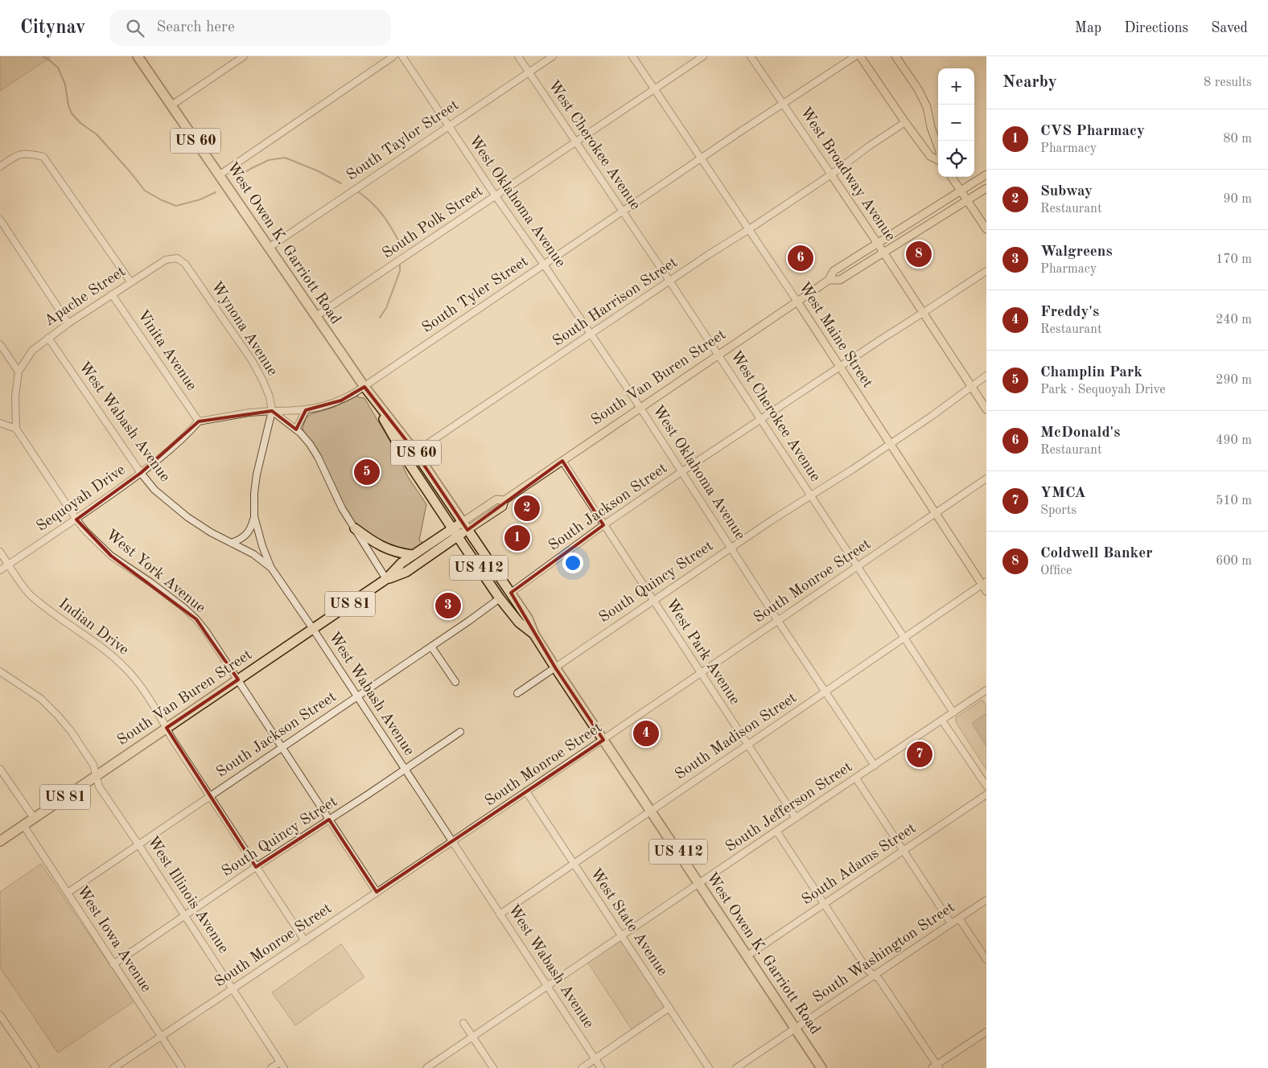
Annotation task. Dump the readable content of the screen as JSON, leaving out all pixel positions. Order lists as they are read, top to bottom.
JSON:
{
  "streets": {
    "highway": [
      "US 60",
      "West Owen K. Garriott Road",
      "South Van Buren Street",
      "US 412",
      "US 81"
    ],
    "main road": ["West Broadway Avenue", "West Maine Street"],
    "street": [
      "South Taylor Street",
      "West Cherokee Avenue",
      "West Oklahoma Avenue",
      "South Polk Street",
      "South Tyler Street",
      "Apache Street",
      "South Harrison Street",
      "Wynona Avenue",
      "Vinita Avenue",
      "West Wabash Avenue",
      "Sequoyah Drive",
      "South Jackson Street",
      "West York Avenue",
      "South Monroe Street",
      "South Quincy Street",
      "Indian Drive",
      "West Park Avenue",
      "South Madison Street",
      "South Jefferson Street",
      "South Adams Street",
      "West Illinois Avenue",
      "West State Avenue",
      "West Iowa Avenue",
      "South Washington Street"
    ]
  },
  "crossings": [
    ["South Taylor Street", "West Cherokee Avenue"],
    ["South Taylor Street", "West Oklahoma Avenue"],
    ["South Taylor Street", "West Owen K. Garriott Road"],
    ["West Cherokee Avenue", "South Polk Street"],
    ["West Cherokee Avenue", "South Tyler Street"],
    ["West Cherokee Avenue", "South Harrison Street"],
    ["West Cherokee Avenue", "South Van Buren Street"],
    ["West Cherokee Avenue", "South Jackson Street"],
    ["West Cherokee Avenue", "South Monroe Street"],
    ["West Cherokee Avenue", "South Quincy Street"],
    ["West Cherokee Avenue", "South Madison Street"],
    ["West Cherokee Avenue", "South Jefferson Street"],
    ["West Broadway Avenue", "South Tyler Street"],
    ["West Broadway Avenue", "South Harrison Street"],
    ["West Broadway Avenue", "South Jackson Street"],
    ["West Broadway Avenue", "South Quincy Street"],
    ["West Oklahoma Avenue", "South Polk Street"],
    ["West Oklahoma Avenue", "South Tyler Street"],
    ["West Oklahoma Avenue", "South Harrison Street"],
    ["West Oklahoma Avenue", "South Van Buren Street"],
    ["West Oklahoma Avenue", "South Jackson Street"],
    ["West Oklahoma Avenue", "South Monroe Street"],
    ["West Oklahoma Avenue", "South Quincy Street"],
    ["West Oklahoma Avenue", "South Madison Street"],
    ["West Oklahoma Avenue", "South Jefferson Street"],
    ["South Polk Street", "West Owen K. Garriott Road"],
    ["South Polk Street", "West Maine Street"],
    ["West Owen K. Garriott Road", "South Tyler Street"],
    ["West Owen K. Garriott Road", "South Harrison Street"],
    ["West Owen K. Garriott Road", "South Van Buren Street"],
    ["West Owen K. Garriott Road", "South Jackson Street"],
    ["West Owen K. Garriott Road", "South Monroe Street"],
    ["West Owen K. Garriott Road", "South Quincy Street"],
    ["West Owen K. Garriott Road", "South Madison Street"],
    ["West Owen K. Garriott Road", "South Jefferson Street"],
    ["West Owen K. Garriott Road", "South Adams Street"],
    ["West Owen K. Garriott Road", "South Washington Street"],
    ["South Tyler Street", "Wynona Avenue"],
    ["South Tyler Street", "West Maine Street"],
    ["Apache Street", "Wynona Avenue"],
    ["Apache Street", "Vinita Avenue"],
    ["Apache Street", "West Wabash Avenue"],
    ["South Harrison Street", "West Maine Street"],
    ["Wynona Avenue", "West Wabash Avenue"],
    ["West Maine Street", "South Van Buren Street"],
    ["West Maine Street", "South Jackson Street"],
    ["West Maine Street", "South Monroe Street"],
    ["West Maine Street", "South Quincy Street"],
    ["West Maine Street", "South Madison Street"],
    ["Vinita Avenue", "Sequoyah Drive"],
    ["South Van Buren Street", "West Wabash Avenue"],
    ["South Van Buren Street", "West York Avenue"],
    ["South Van Buren Street", "Indian Drive"],
    ["South Van Buren Street", "West Park Avenue"],
    ["South Van Buren Street", "West Illinois Avenue"],
    ["South Van Buren Street", "West Iowa Avenue"],
    ["West Wabash Avenue", "Sequoyah Drive"],
    ["West Wabash Avenue", "South Jackson Street"],
    ["West Wabash Avenue", "South Monroe Street"],
    ["West Wabash Avenue", "South Quincy Street"],
    ["West Wabash Avenue", "South Madison Street"],
    ["West Wabash Avenue", "South Jefferson Street"],
    ["Sequoyah Drive", "West York Avenue"],
    ["Sequoyah Drive", "Indian Drive"],
    ["South Jackson Street", "West York Avenue"],
    ["South Jackson Street", "Indian Drive"],
    ["South Jackson Street", "West Park Avenue"],
    ["South Jackson Street", "West Illinois Avenue"],
    ["South Jackson Street", "West Iowa Avenue"],
    ["West York Avenue", "South Monroe Street"],
    ["West York Avenue", "South Quincy Street"],
    ["South Monroe Street", "Indian Drive"],
    ["South Monroe Street", "West Park Avenue"],
    ["South Monroe Street", "West Illinois Avenue"],
    ["South Monroe Street", "West State Avenue"],
    ["South Monroe Street", "West Iowa Avenue"],
    ["South Quincy Street", "Indian Drive"],
    ["South Quincy Street", "West Park Avenue"],
    ["South Quincy Street", "West Illinois Avenue"],
    ["South Quincy Street", "West Iowa Avenue"],
    ["West Park Avenue", "South Madison Street"],
    ["West Park Avenue", "South Jefferson Street"],
    ["South Madison Street", "West State Avenue"],
    ["South Jefferson Street", "West State Avenue"]
  ],
  "page": {
    "header": "Citynav",
    "search": "Search here",
    "nav": ["Map", "Directions", "Saved"],
    "heading": ["Nearby", "8 results"],
    "map_buttons": ["+", "−"],
    "list": [
      {
        "mark": "1",
        "name": "CVS Pharmacy",
        "note": "Pharmacy",
        "value": "80 m"
      },
      {
        "mark": "2",
        "name": "Subway",
        "note": "Restaurant",
        "value": "90 m"
      },
      {
        "mark": "3",
        "name": "Walgreens",
        "note": "Pharmacy",
        "value": "170 m"
      },
      {
        "mark": "4",
        "name": "Freddy's",
        "note": "Restaurant",
        "value": "240 m"
      },
      {
        "mark": "5",
        "name": "Champlin Park",
        "note": "Park · Sequoyah Drive",
        "value": "290 m"
      },
      {
        "mark": "6",
        "name": "McDonald's",
        "note": "Restaurant",
        "value": "490 m"
      },
      {
        "mark": "7",
        "name": "YMCA",
        "note": "Sports",
        "value": "510 m"
      },
      {
        "mark": "8",
        "name": "Coldwell Banker",
        "note": "Office",
        "value": "600 m"
      }
    ],
    "pins": [
      "8",
      "6",
      "5",
      "2",
      "1",
      "3",
      "4",
      "7"
    ]
  }
}
